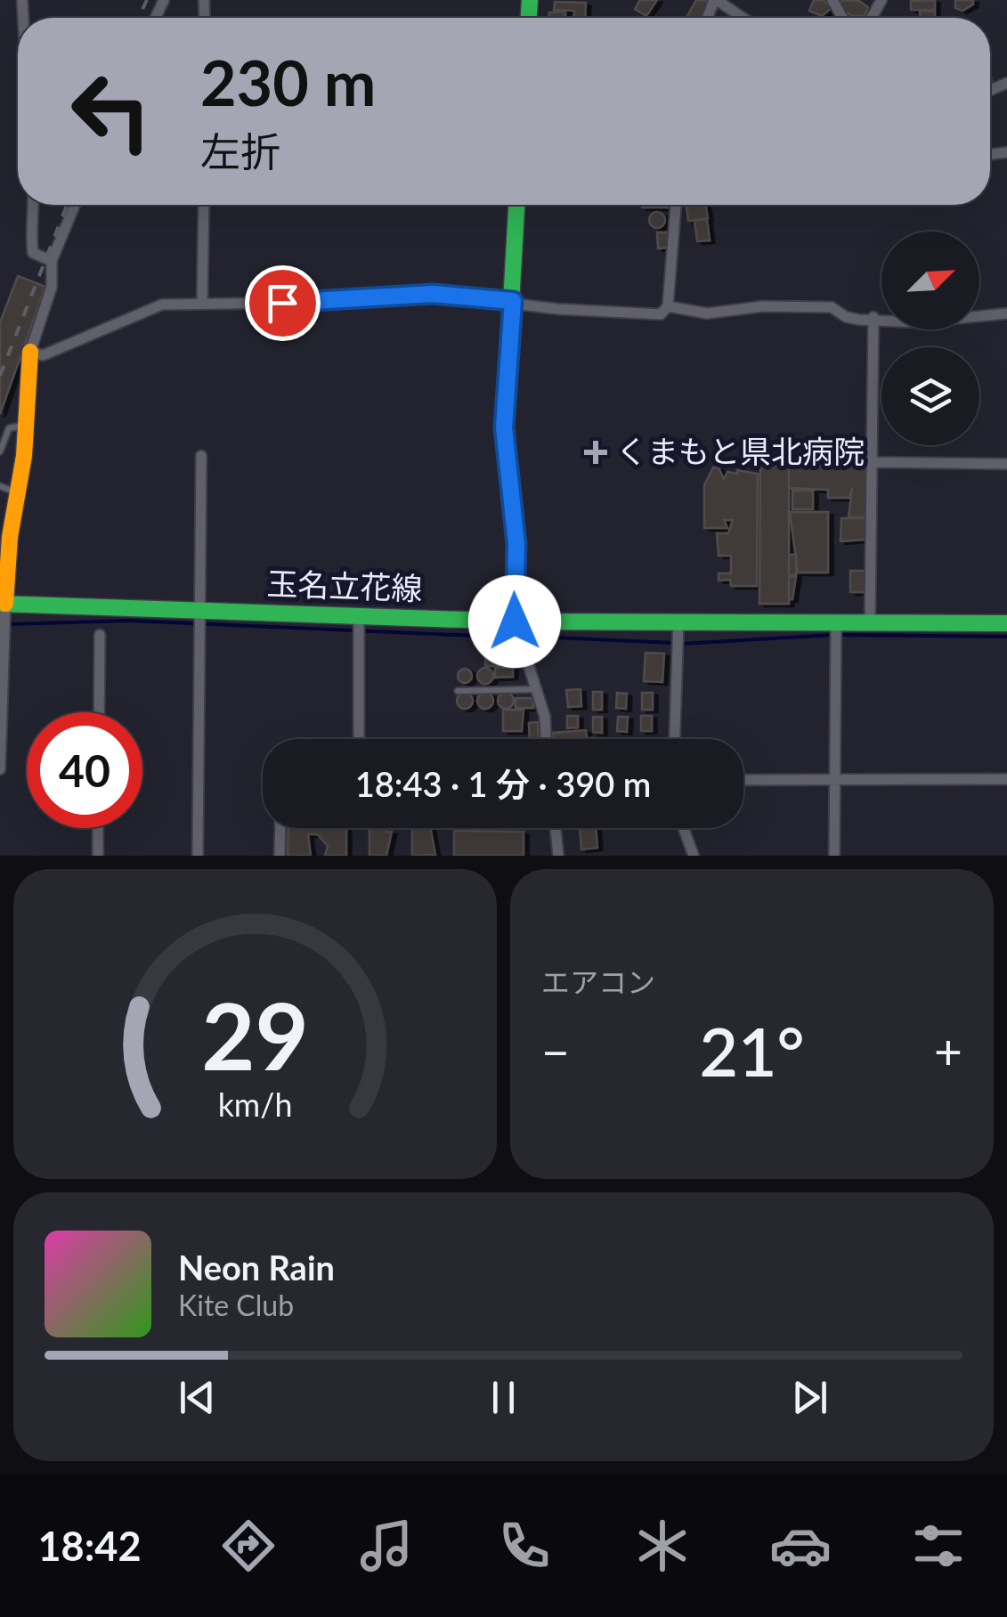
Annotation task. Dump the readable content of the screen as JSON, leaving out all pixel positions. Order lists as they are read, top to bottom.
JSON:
{
  "streets": {
    "main road": ["玉名立花線"]
  },
  "places": {
    "health": ["くまもと県北病院"]
  },
  "north": "top right",
  "page": {
    "turn": ["230 m", "左折"],
    "limit": "40",
    "trip": "18:43 · 1 分 · 390 m",
    "tile": "エアコン",
    "heat": ["−", "21°", "+"],
    "song": ["Neon Rain", "Kite Club"],
    "tabs": "18:42",
    "gauge": ["29", "km/h"]
  }
}
